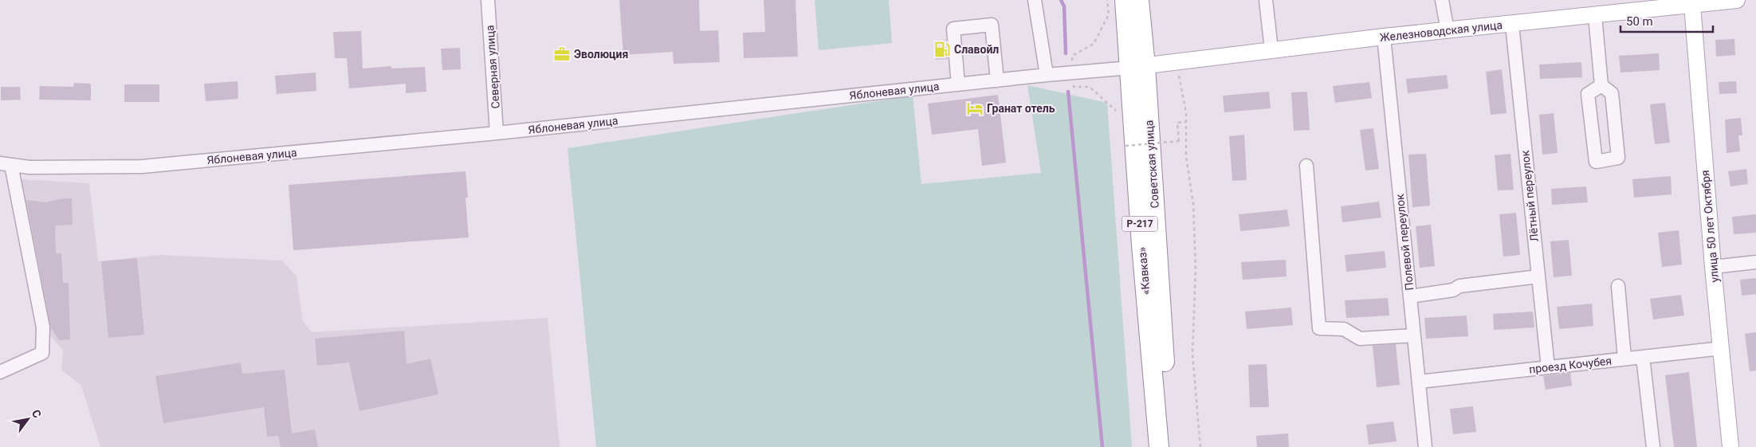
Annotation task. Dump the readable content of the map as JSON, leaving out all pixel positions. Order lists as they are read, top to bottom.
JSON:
{
  "streets": {
    "highway": ["Советская улица", "Р-217", "«Кавказ»"],
    "main road": ["Железноводская улица", "улица 50 лет Октября"],
    "street": [
      "Северная улица",
      "Яблоневая улица",
      "Лётный переулок",
      "Полевой переулок",
      "проезд Кочубея"
    ]
  },
  "crossings": [
    ["Железноводская улица", "Яблоневая улица"],
    ["Железноводская улица", "Советская улица"],
    ["Железноводская улица", "Лётный переулок"],
    ["Железноводская улица", "улица 50 лет Октября"],
    ["Железноводская улица", "Полевой переулок"],
    ["Железноводская улица", "«Кавказ»"],
    ["Северная улица", "Яблоневая улица"],
    ["Яблоневая улица", "Советская улица"],
    ["Яблоневая улица", "«Кавказ»"],
    ["Советская улица", "«Кавказ»"],
    ["Лётный переулок", "проезд Кочубея"],
    ["улица 50 лет Октября", "проезд Кочубея"],
    ["Полевой переулок", "проезд Кочубея"]
  ],
  "places": {
    "fuel station": ["Славойл"],
    "office": ["Эволюция"],
    "hotel": ["Гранат отель"]
  },
  "scale_bar": "50 m",
  "north": "top right"
}
